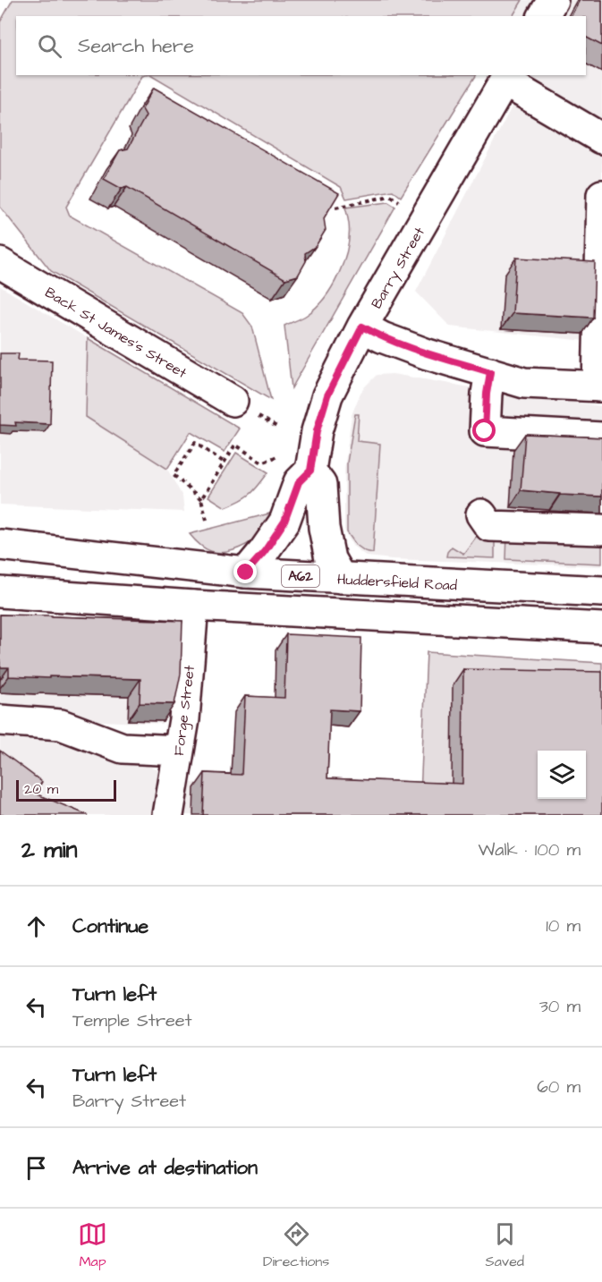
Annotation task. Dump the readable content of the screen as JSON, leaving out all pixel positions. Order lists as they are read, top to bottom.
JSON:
{
  "streets": {
    "street": [
      "Barry Street",
      "Back St James's Street",
      "A62",
      "Huddersfield Road",
      "Forge Street"
    ]
  },
  "crossings": [
    ["Barry Street", "Huddersfield Road"]
  ],
  "scale_bar": "20 m",
  "page": {
    "search": "Search here",
    "scale": "20 m",
    "heading": ["2 min", "Walk · 100 m"],
    "list": [
      ["Continue", "10 m"],
      ["Turn left", "Temple Street", "30 m"],
      ["Turn left", "Barry Street", "60 m"],
      "Arrive at destination"
    ],
    "nav": ["Map", "Directions", "Saved"]
  }
}
